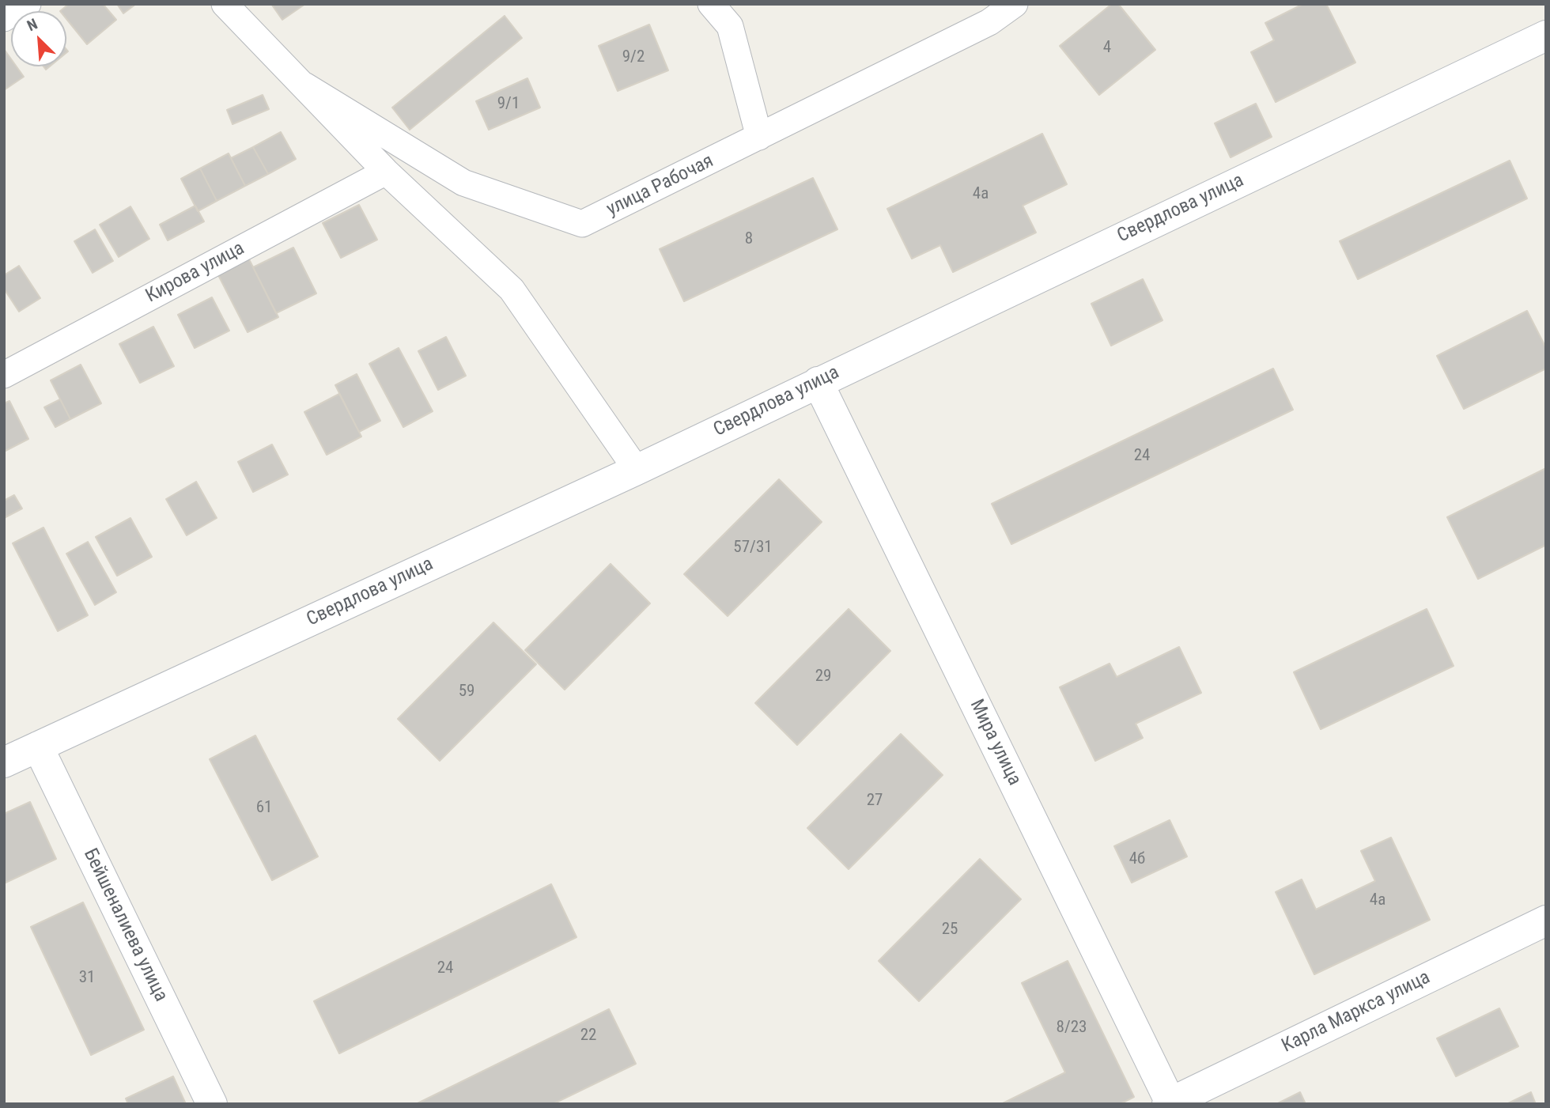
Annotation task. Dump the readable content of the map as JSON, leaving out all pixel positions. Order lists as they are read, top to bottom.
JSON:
{
  "streets": {
    "street": [
      "улица Рабочая",
      "Свердлова улица",
      "Кирова улица",
      "Мира улица",
      "Бейшеналиева улица",
      "Карла Маркса улица"
    ]
  },
  "crossings": [
    ["Свердлова улица", "Мира улица"],
    ["Свердлова улица", "Бейшеналиева улица"],
    ["Мира улица", "Карла Маркса улица"]
  ],
  "house_numbers": [
    "4",
    "9/2",
    "9/1",
    "4a",
    "8",
    "24",
    "57/31",
    "29",
    "59",
    "27",
    "61",
    "4б",
    "4а",
    "25",
    "24",
    "31",
    "8/23",
    "22"
  ],
  "north": "top left"
}
